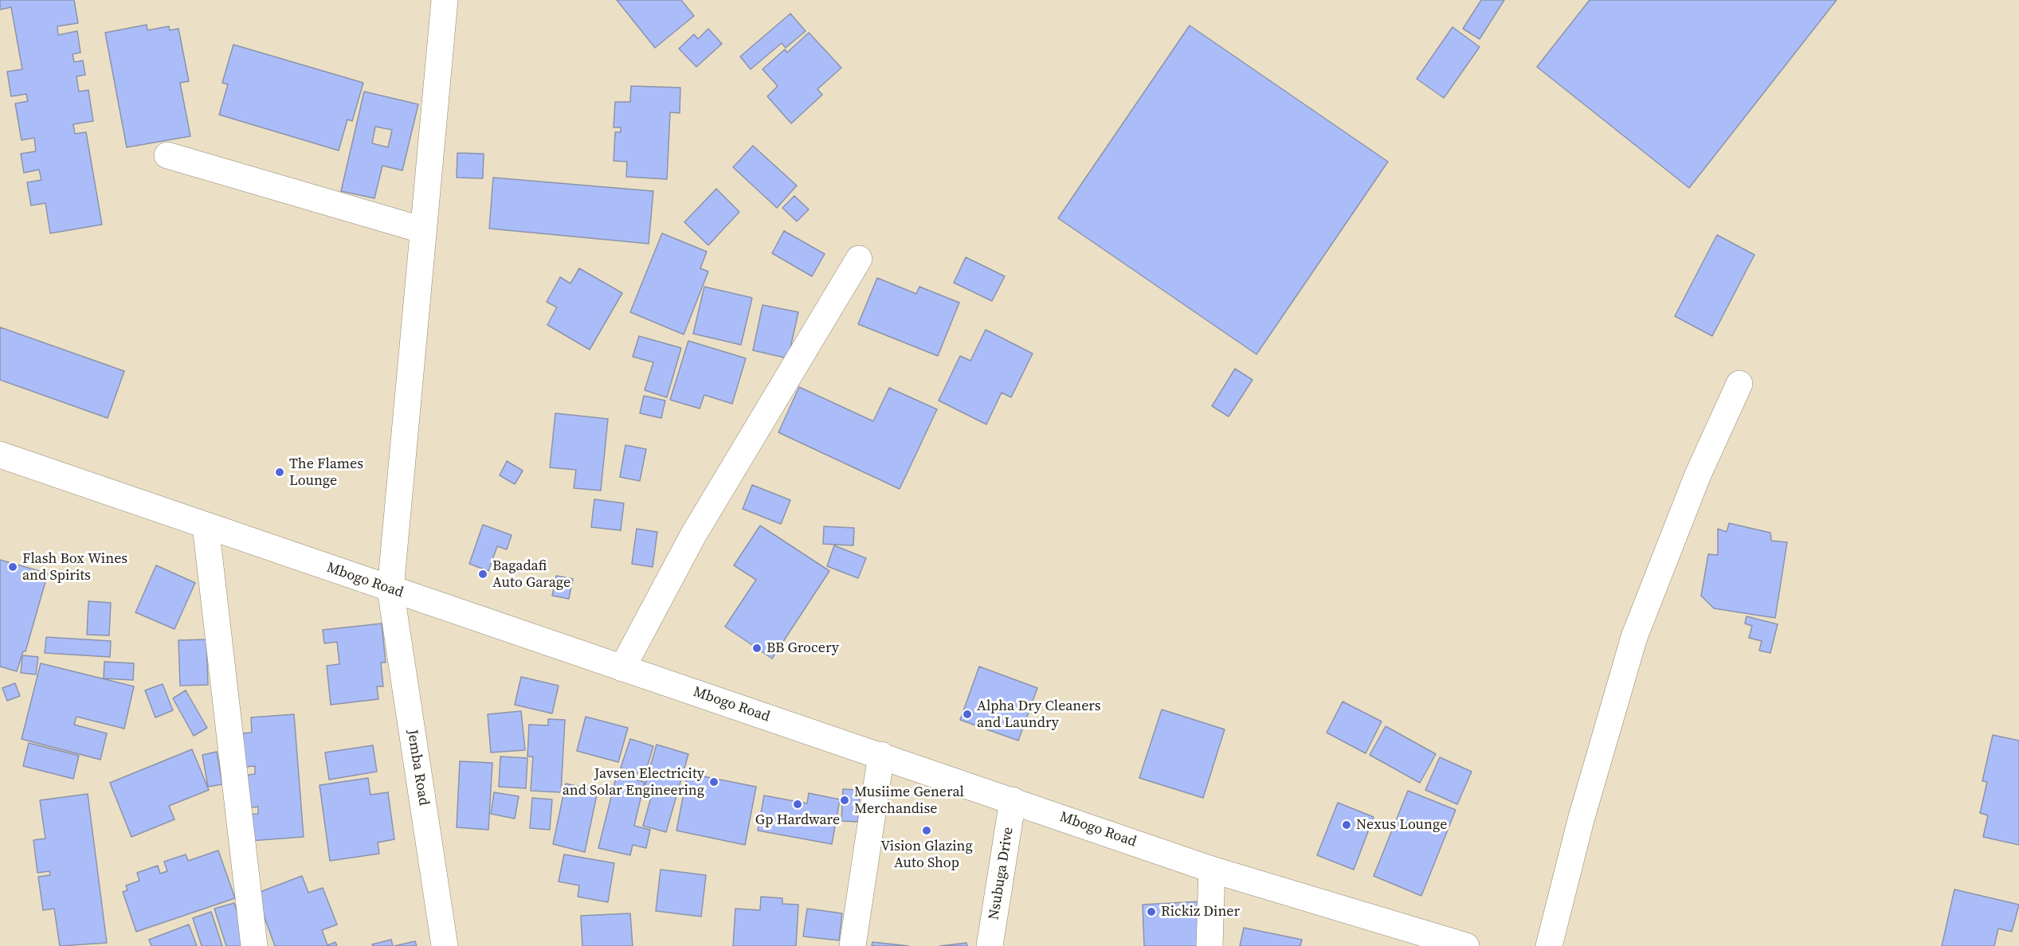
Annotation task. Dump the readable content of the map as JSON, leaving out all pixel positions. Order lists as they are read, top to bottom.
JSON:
{
  "streets": {
    "street": ["Mbogo Road", "Jemba Road", "Nsubuga Drive"]
  },
  "crossings": [
    ["Mbogo Road", "Jemba Road"],
    ["Mbogo Road", "Nsubuga Drive"]
  ],
  "places": [
    "The Flames Lounge",
    "Flash Box Wines and Spirits",
    "Bagadafi Auto Garage",
    "BB Grocery",
    "Alpha Dry Cleaners and Laundry",
    "Javsen Electricity and Solar Engineering",
    "Musiime General Merchandise",
    "Gp Hardware",
    "Nexus Lounge",
    "Vision Glazing Auto Shop",
    "Rickiz Diner"
  ]
}
